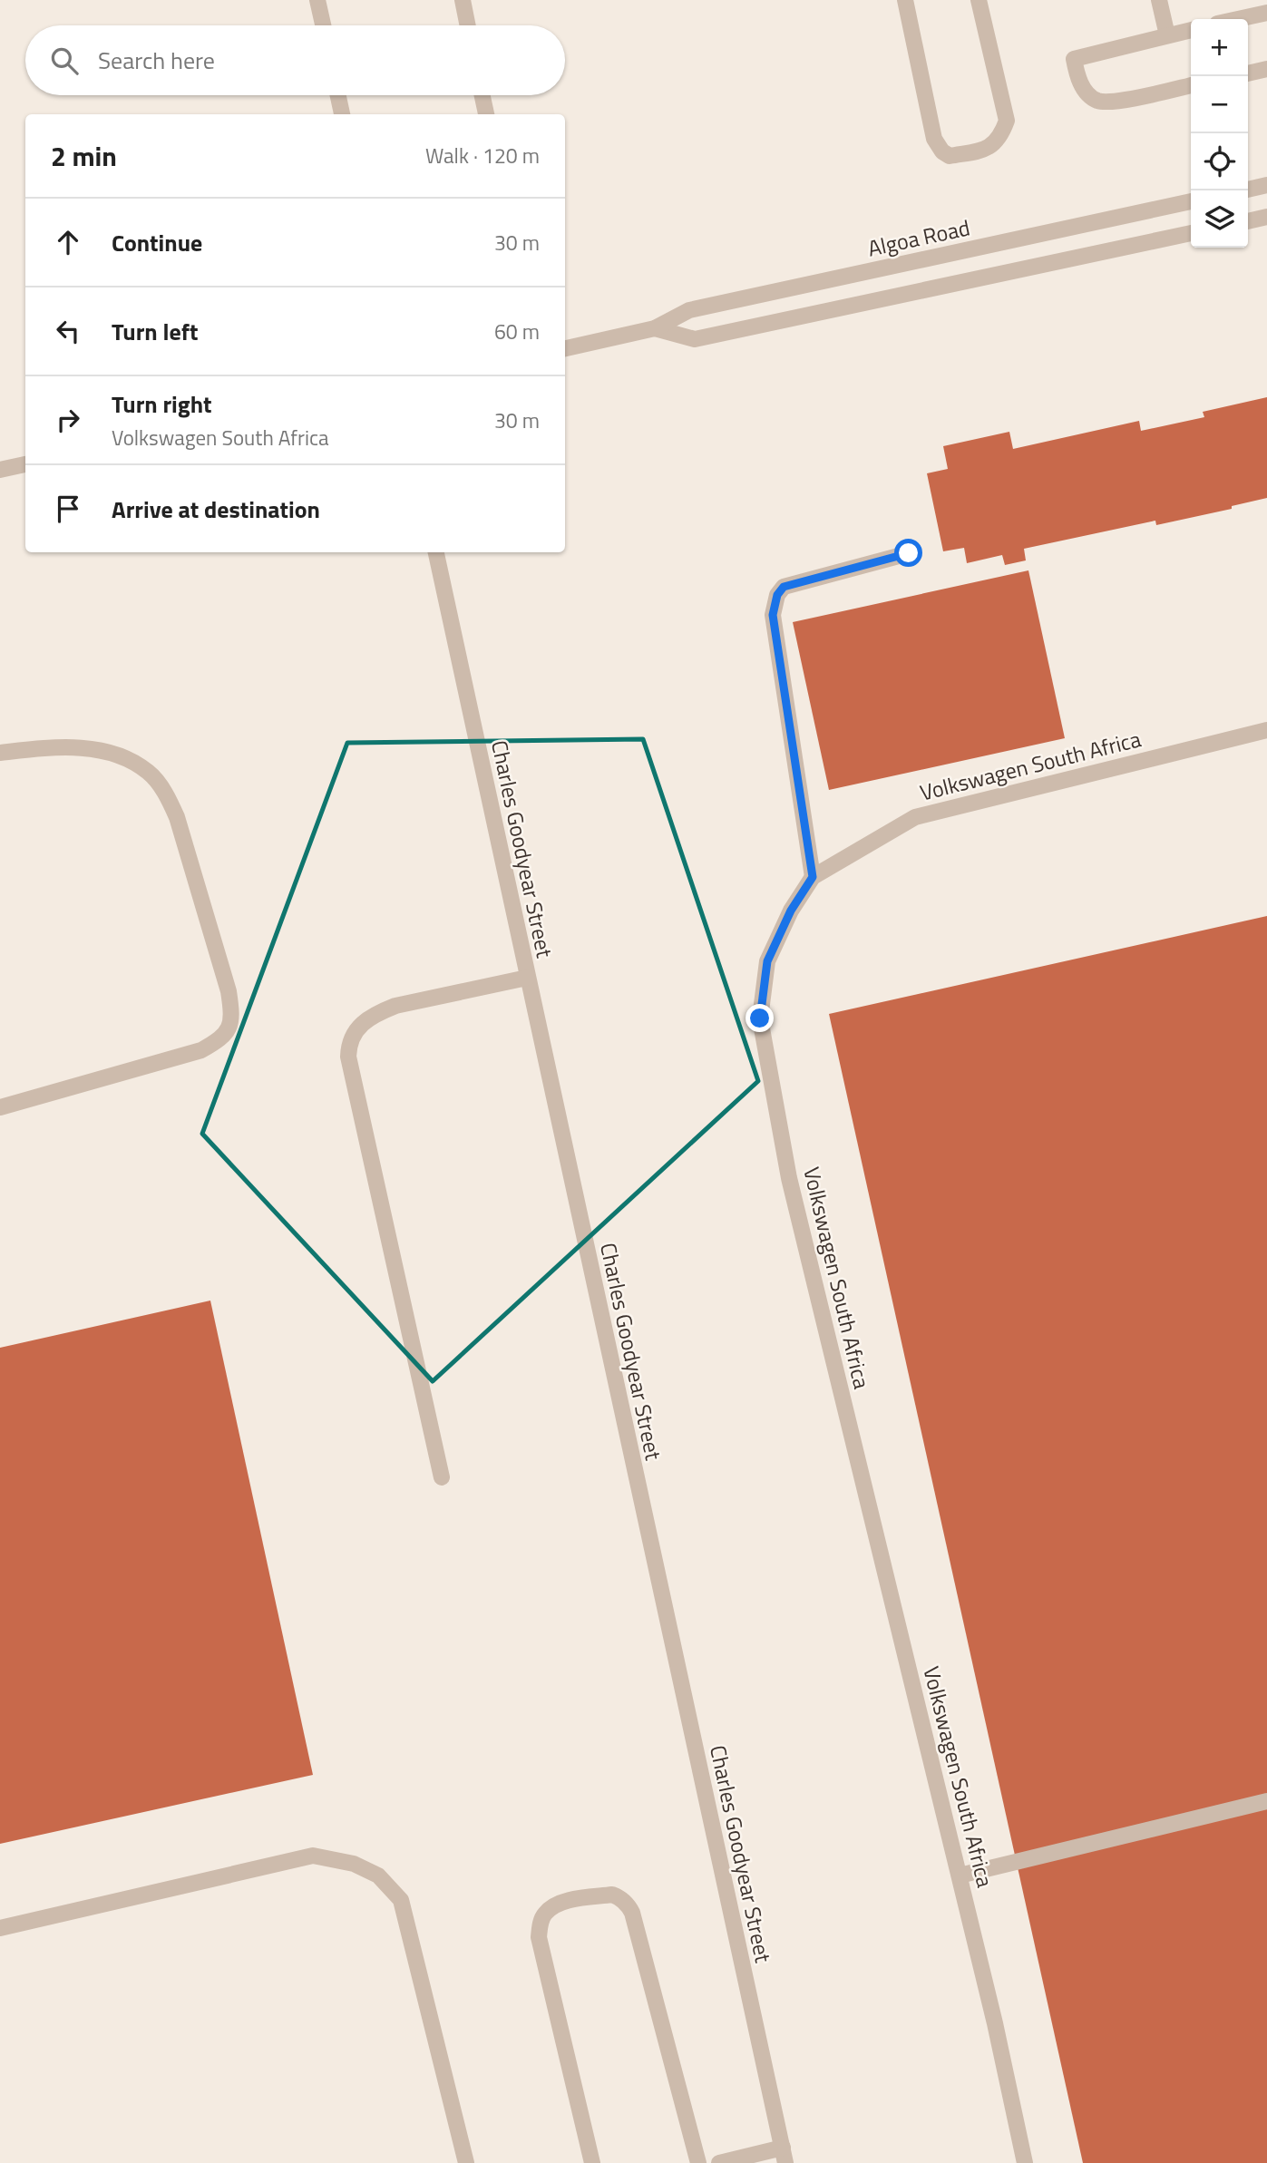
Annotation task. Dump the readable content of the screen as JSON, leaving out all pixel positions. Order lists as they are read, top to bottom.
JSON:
{
  "streets": {
    "street": ["Algoa Road", "Volkswagen South Africa", "Charles Goodyear Street"]
  },
  "page": {
    "map_buttons": ["+", "−"],
    "search": "Search here",
    "heading": ["2 min", "Walk · 120 m"],
    "list": [
      ["Continue", "30 m"],
      ["Turn left", "60 m"],
      ["Turn right", "Volkswagen South Africa", "30 m"],
      "Arrive at destination"
    ]
  }
}
